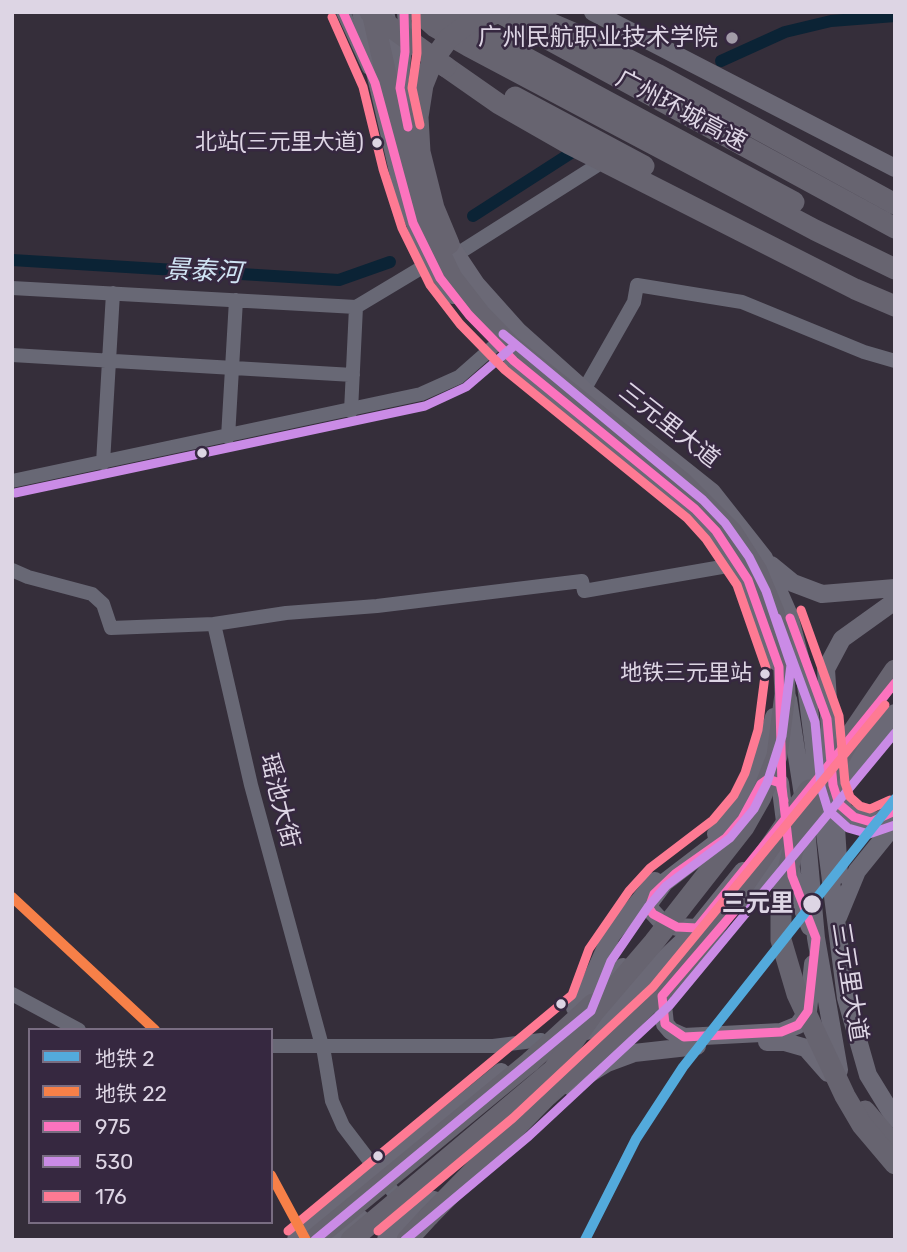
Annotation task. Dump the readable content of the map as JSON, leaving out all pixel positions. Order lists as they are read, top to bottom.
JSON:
{
  "streets": {
    "highway": ["广州环城高速"],
    "main road": ["三元里大道"],
    "street": ["瑶池大街"]
  },
  "water": ["景泰河"],
  "places": [
    "广州民航职业技术学院",
    "北站(三元里大道)",
    "地铁三元里站",
    "三元里"
  ],
  "lines": [
    "transit line 975",
    "transit line 176",
    "transit line 530",
    "metro line 2",
    "metro line 22"
  ],
  "legend": [
    "地铁 2",
    "地铁 22",
    "975",
    "530",
    "176"
  ]
}
